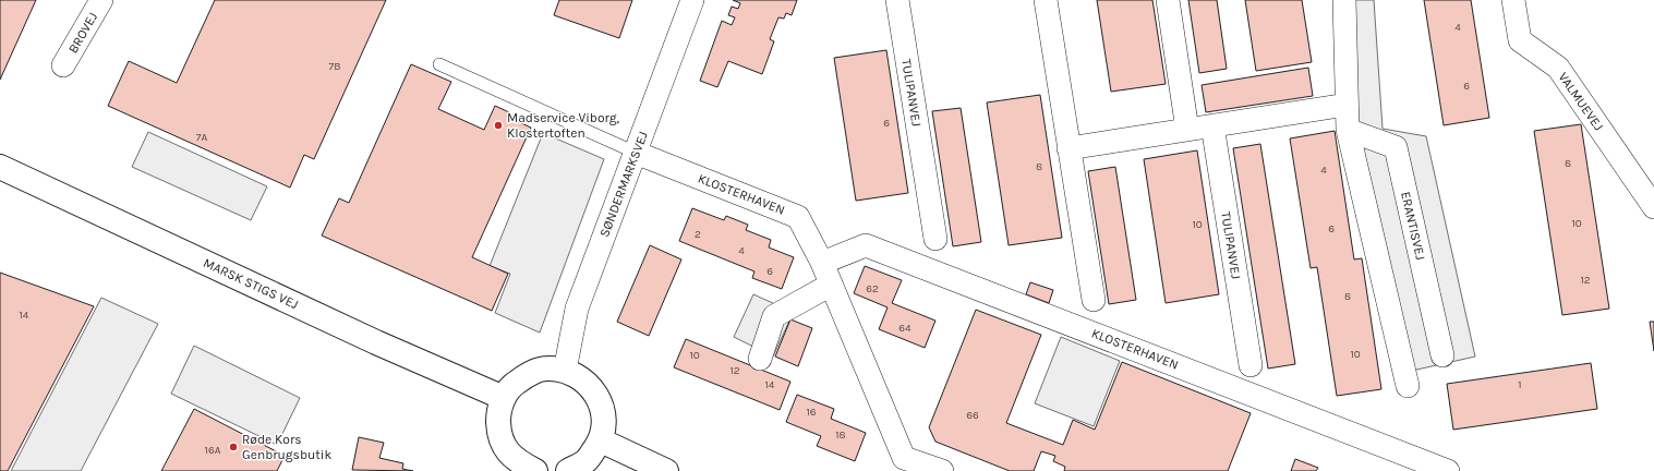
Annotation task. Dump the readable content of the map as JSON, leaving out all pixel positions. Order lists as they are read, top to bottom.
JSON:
{
  "streets": {
    "street": [
      "BROVEJ",
      "TULIPANVEJ",
      "VALMUEVEJ",
      "SØNDERMARKSVEJ",
      "KLOSTERHAVEN",
      "ERANTISVEJ",
      "MARSK STIGS VEJ"
    ]
  },
  "crossings": [
    ["SØNDERMARKSVEJ", "KLOSTERHAVEN"]
  ],
  "places": ["Madservice Viborg, Klostertoften", "Røde Kors Genbrugsbutik"],
  "house_numbers": [
    "4",
    "7B",
    "6",
    "6",
    "7A",
    "8",
    "8",
    "4",
    "10",
    "10",
    "6",
    "2",
    "4",
    "6",
    "12",
    "62",
    "8",
    "14",
    "64",
    "10",
    "10",
    "12",
    "14",
    "1",
    "16",
    "66",
    "18",
    "16A"
  ]
}
